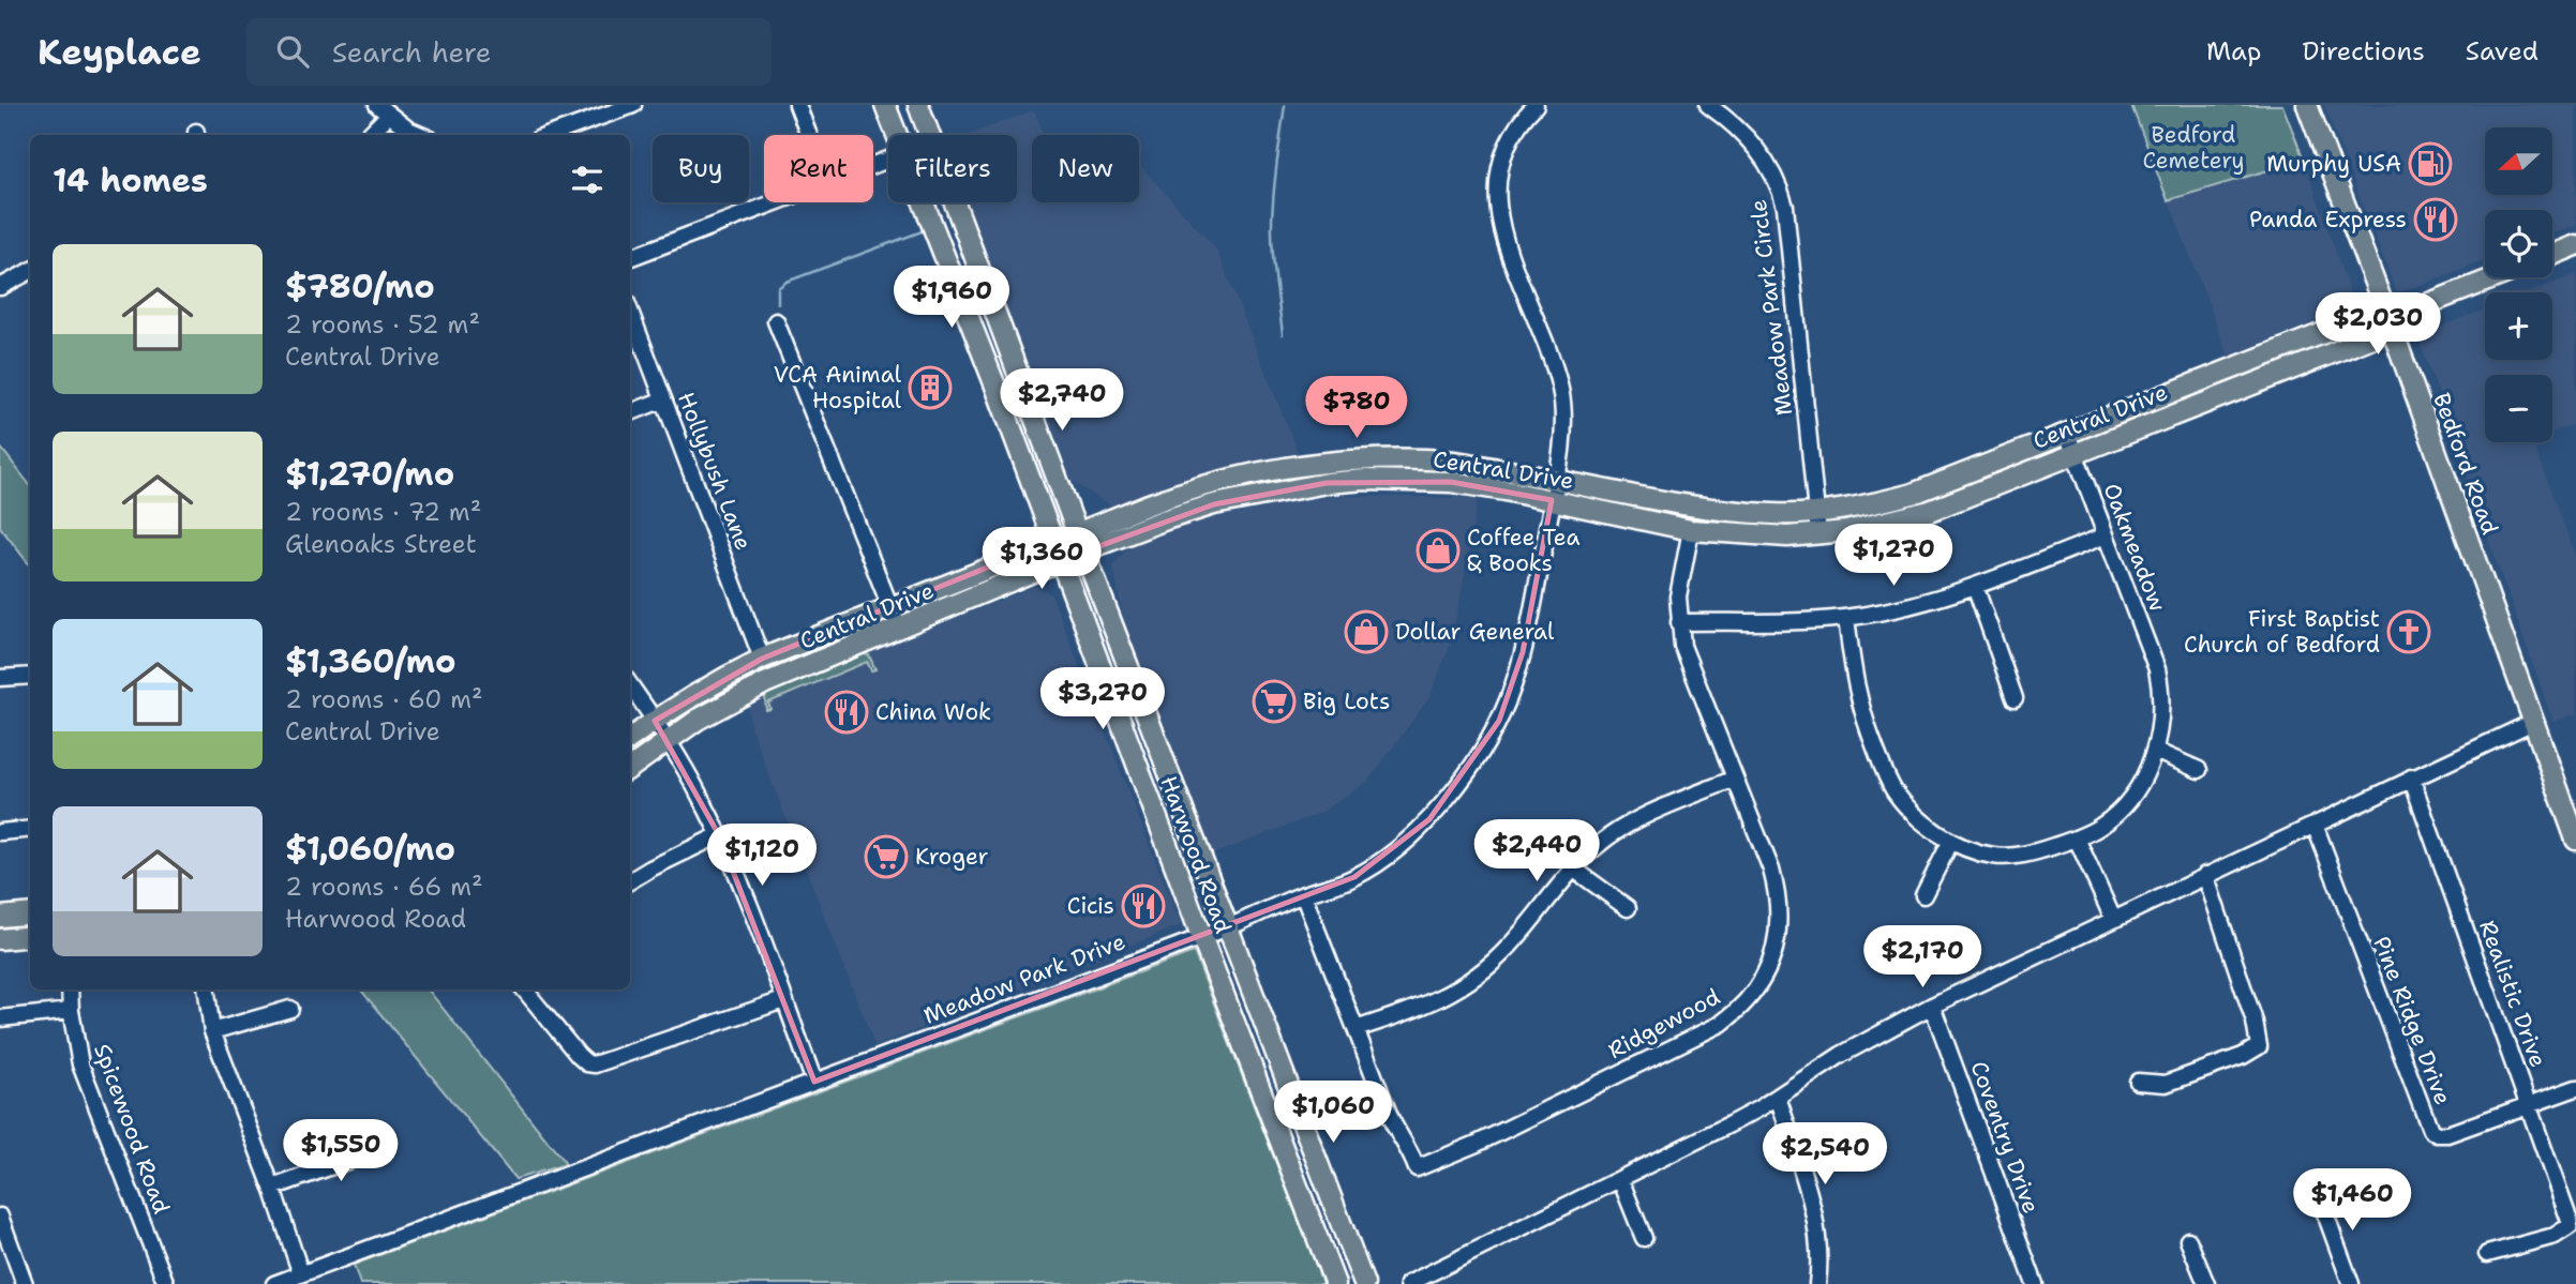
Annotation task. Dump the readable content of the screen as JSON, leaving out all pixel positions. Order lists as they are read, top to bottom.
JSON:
{
  "streets": {
    "main road": ["Central Drive", "Bedford Road", "Harwood Road"],
    "street": [
      "Meadow Park Circle",
      "Hollybush Lane",
      "Oakmeadow",
      "Meadow Park Drive",
      "Realistic Drive",
      "Pine Ridge Drive",
      "Ridgewood",
      "Spicewood Road",
      "Coventry Drive"
    ]
  },
  "crossings": [
    ["Meadow Park Circle", "Central Drive"],
    ["Central Drive", "Bedford Road"],
    ["Central Drive", "Hollybush Lane"],
    ["Central Drive", "Oakmeadow"],
    ["Central Drive", "Harwood Road"],
    ["Central Drive", "Meadow Park Drive"],
    ["Central Drive", "Ridgewood"],
    ["Harwood Road", "Meadow Park Drive"],
    ["Meadow Park Drive", "Ridgewood"],
    ["Realistic Drive", "Pine Ridge Drive"]
  ],
  "parks": ["Bedford Cemetery"],
  "places": {
    "fuel station": ["Murphy USA"],
    "restaurant": ["Panda Express", "China Wok", "Cicis"],
    "building": ["VCA Animal Hospital"],
    "shop": ["Coffee Tea & Books", "Dollar General"],
    "church": ["First Baptist Church of Bedford"],
    "supermarket": ["Big Lots", "Kroger"]
  },
  "north": "left",
  "page": {
    "header": "Keyplace",
    "search": "Search here",
    "nav": ["Map", "Directions", "Saved"],
    "map_buttons": ["+", "−"],
    "chip": [
      "Buy",
      "Rent",
      "Filters",
      "New"
    ],
    "heading": "14 homes",
    "list": [
      {
        "name": "$780/mo",
        "note": "2 rooms · 52 m² · Central Drive"
      },
      {
        "name": "$1,270/mo",
        "note": "2 rooms · 72 m² · Glenoaks Street"
      },
      {
        "name": "$1,360/mo",
        "note": "2 rooms · 60 m² · Central Drive"
      },
      {
        "name": "$1,060/mo",
        "note": "2 rooms · 66 m² · Harwood Road"
      }
    ],
    "price": [
      "$1,960",
      "$2,030",
      "$2,740",
      "$780",
      "$1,270",
      "$1,360",
      "$3,270",
      "$2,440",
      "$1,120",
      "$2,170",
      "$1,060",
      "$1,550",
      "$2,540",
      "$1,460"
    ]
  }
}
